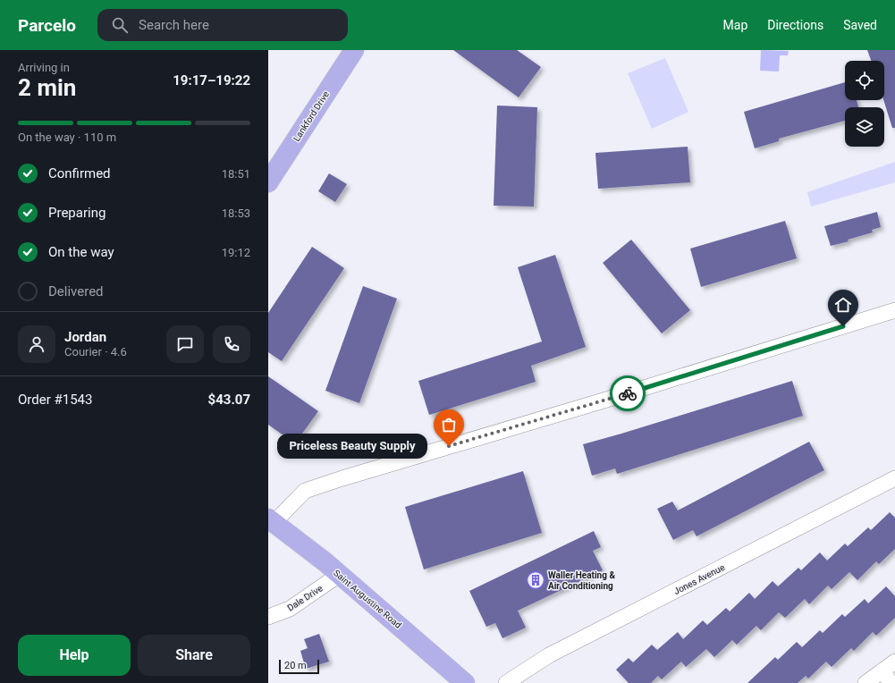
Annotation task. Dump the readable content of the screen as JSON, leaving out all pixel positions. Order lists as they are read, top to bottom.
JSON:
{
  "streets": {
    "main road": ["Lankford Drive", "Saint Augustine Road"],
    "street": ["Jones Avenue", "Dale Drive"]
  },
  "crossings": [
    ["Dale Drive", "Saint Augustine Road"]
  ],
  "places": {
    "other": ["Priceless Beauty Supply"],
    "building": ["Waller Heating & Air Conditioning"]
  },
  "scale_bar": "20 m",
  "page": {
    "header": "Parcelo",
    "search": "Search here",
    "nav": ["Map", "Directions", "Saved"],
    "heading": ["2 min", "Arriving in", "19:17–19:22"],
    "panel": [
      "Jordan",
      "Courier · 4.6",
      "Order #1543",
      "$43.07"
    ],
    "bar": "On the way · 110 m",
    "list": [
      ["Confirmed", "18:51"],
      ["Preparing", "18:53"],
      ["On the way", "19:12"],
      "Delivered"
    ],
    "bubble": "Priceless Beauty Supply",
    "buttons": ["Help", "Share"],
    "scale": "20 m"
  }
}
